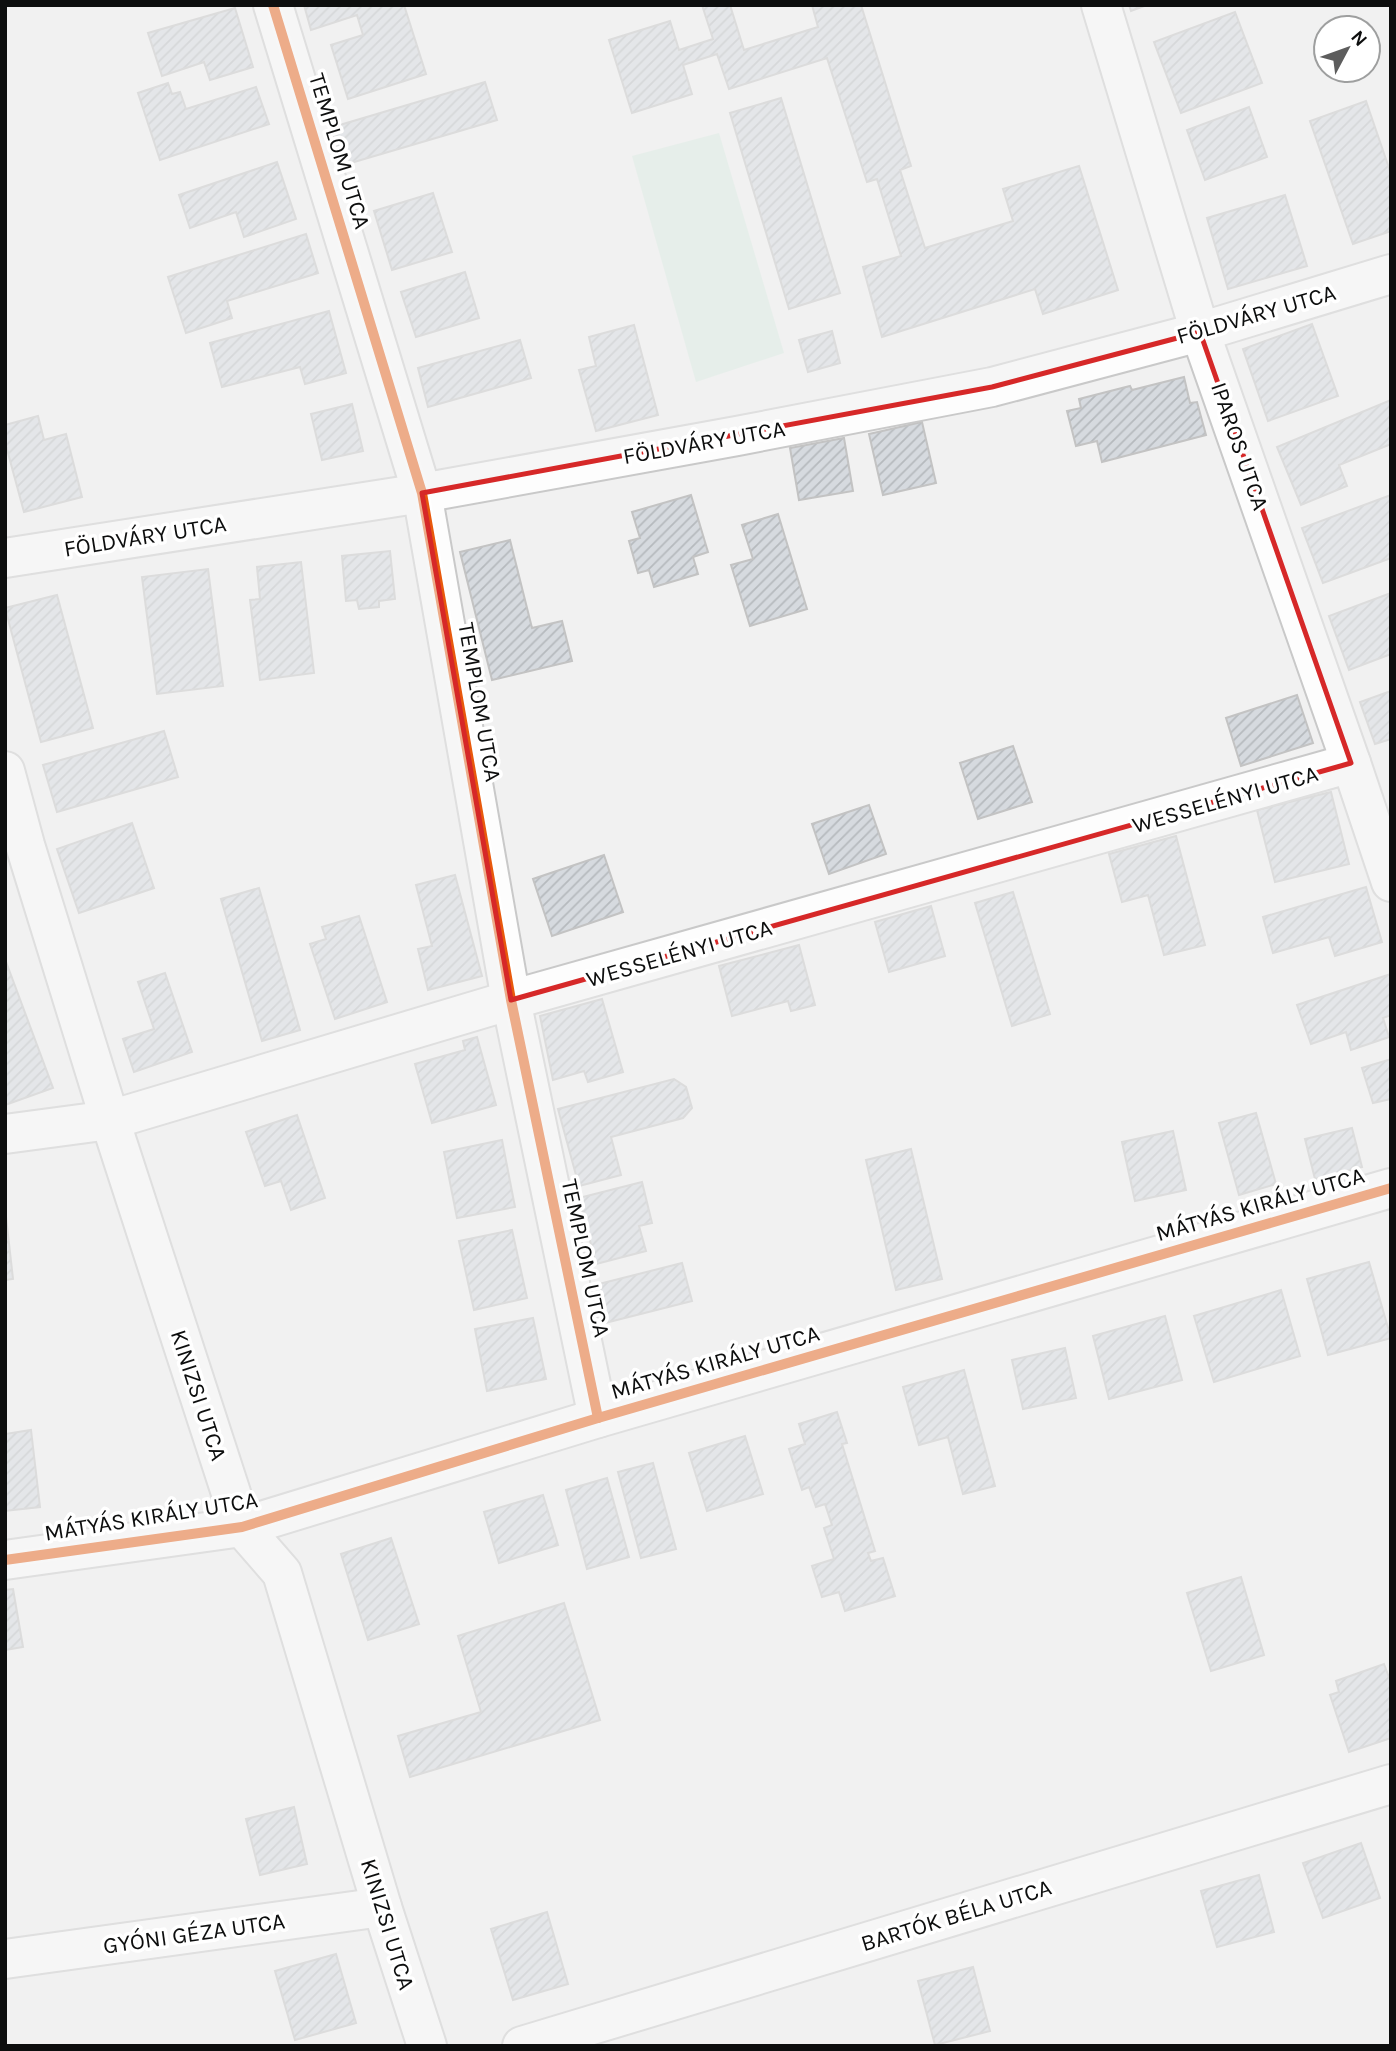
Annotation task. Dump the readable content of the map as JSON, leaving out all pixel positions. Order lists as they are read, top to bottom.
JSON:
{
  "streets": {
    "street": [
      "TEMPLOM UTCA",
      "FÖLDVÁRY UTCA",
      "IPAROS UTCA",
      "WESSELÉNYI UTCA",
      "MÁTYÁS KIRÁLY UTCA",
      "KINIZSI UTCA",
      "BARTÓK BÉLA UTCA",
      "GYÓNI GÉZA UTCA"
    ]
  },
  "crossings": [
    ["TEMPLOM UTCA", "FÖLDVÁRY UTCA"],
    ["TEMPLOM UTCA", "WESSELÉNYI UTCA"],
    ["TEMPLOM UTCA", "MÁTYÁS KIRÁLY UTCA"],
    ["FÖLDVÁRY UTCA", "IPAROS UTCA"],
    ["IPAROS UTCA", "WESSELÉNYI UTCA"],
    ["WESSELÉNYI UTCA", "KINIZSI UTCA"],
    ["MÁTYÁS KIRÁLY UTCA", "KINIZSI UTCA"],
    ["KINIZSI UTCA", "GYÓNI GÉZA UTCA"]
  ],
  "north": "top right"
}
